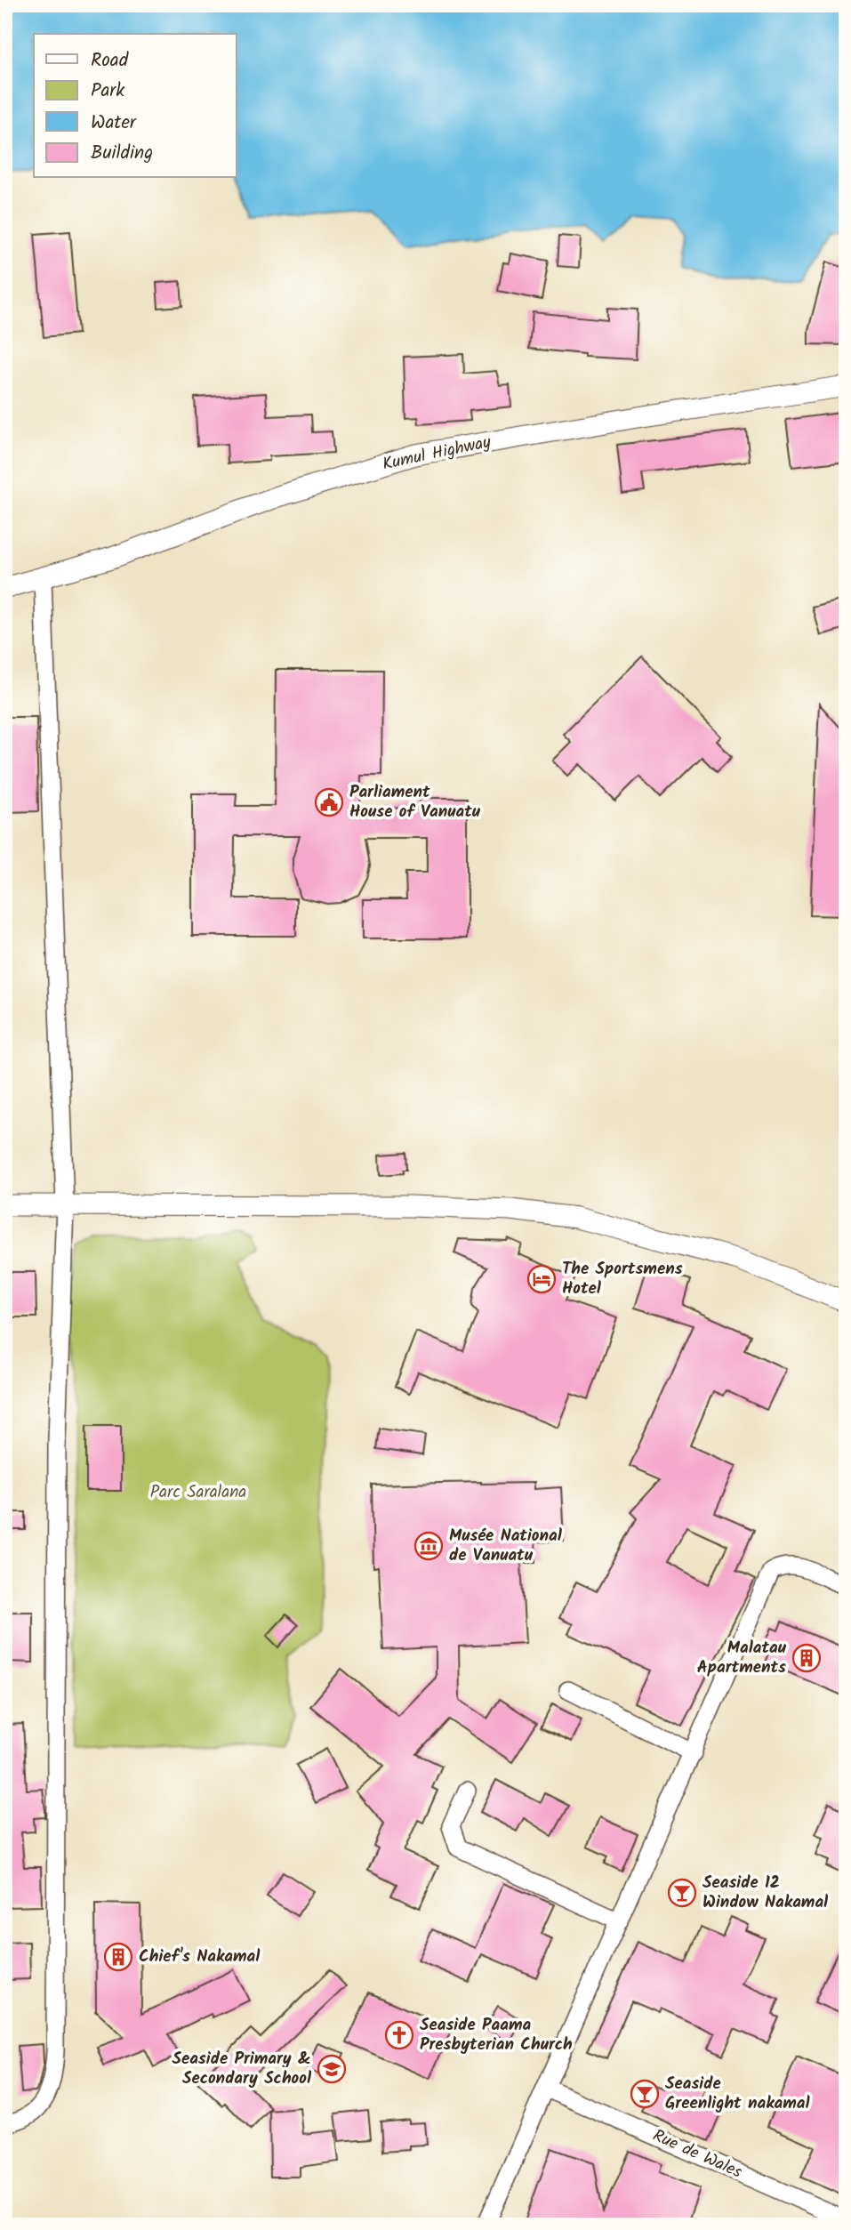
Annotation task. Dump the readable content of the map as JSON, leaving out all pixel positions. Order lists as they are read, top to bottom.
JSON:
{
  "streets": {
    "street": ["Kumul Highway", "Rue de Wales"]
  },
  "parks": ["Parc Saralana"],
  "places": {
    "public building": ["Parliament House of Vanuatu"],
    "hotel": ["The Sportsmens Hotel"],
    "museum": ["Musée National de Vanuatu"],
    "building": ["Malatau Apartments", "Chief's Nakamal"],
    "bar": ["Seaside 12 Window Nakamal", "Seaside Greenlight nakamal"],
    "church": ["Seaside Paama Presbyterian Church"],
    "school or university": ["Seaside Primary & Secondary School"]
  },
  "legend": [
    "Road",
    "Park",
    "Water",
    "Building"
  ]
}
